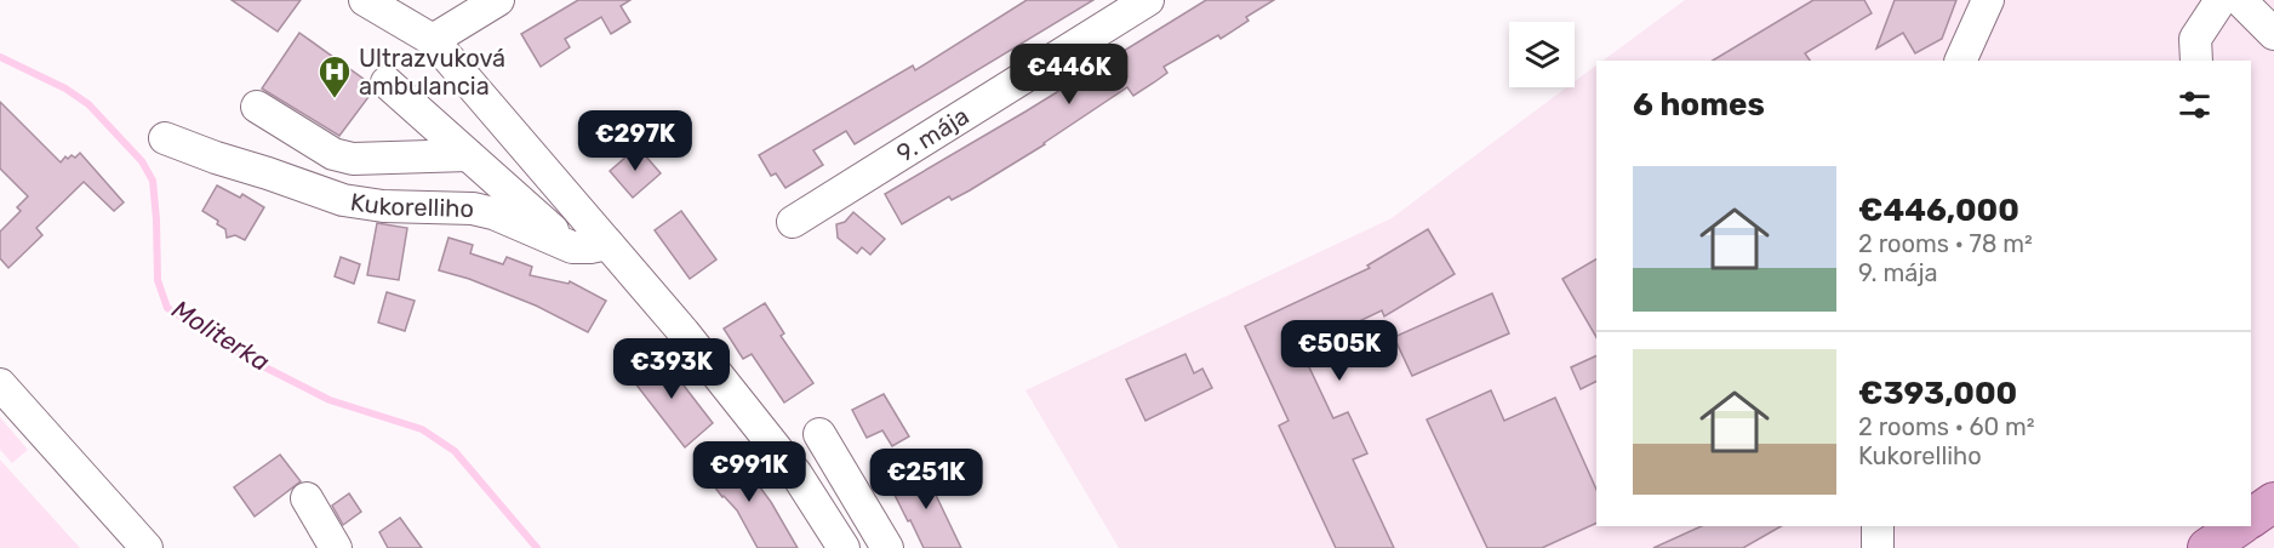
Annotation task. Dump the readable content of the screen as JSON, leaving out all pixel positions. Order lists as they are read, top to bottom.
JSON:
{
  "streets": {
    "street": ["9. mája", "Kukorelliho"]
  },
  "water": ["Moliterka"],
  "places": {
    "hospital": ["Ultrazvuková ambulancia"]
  },
  "page": {
    "price": [
      "€446K",
      "€297K",
      "€505K",
      "€393K",
      "€991K",
      "€251K"
    ],
    "heading": "6 homes",
    "list": [
      {
        "name": "€446,000",
        "note": "2 rooms · 78 m² · 9. mája"
      },
      {
        "name": "€393,000",
        "note": "2 rooms · 60 m² · Kukorelliho"
      }
    ]
  }
}
